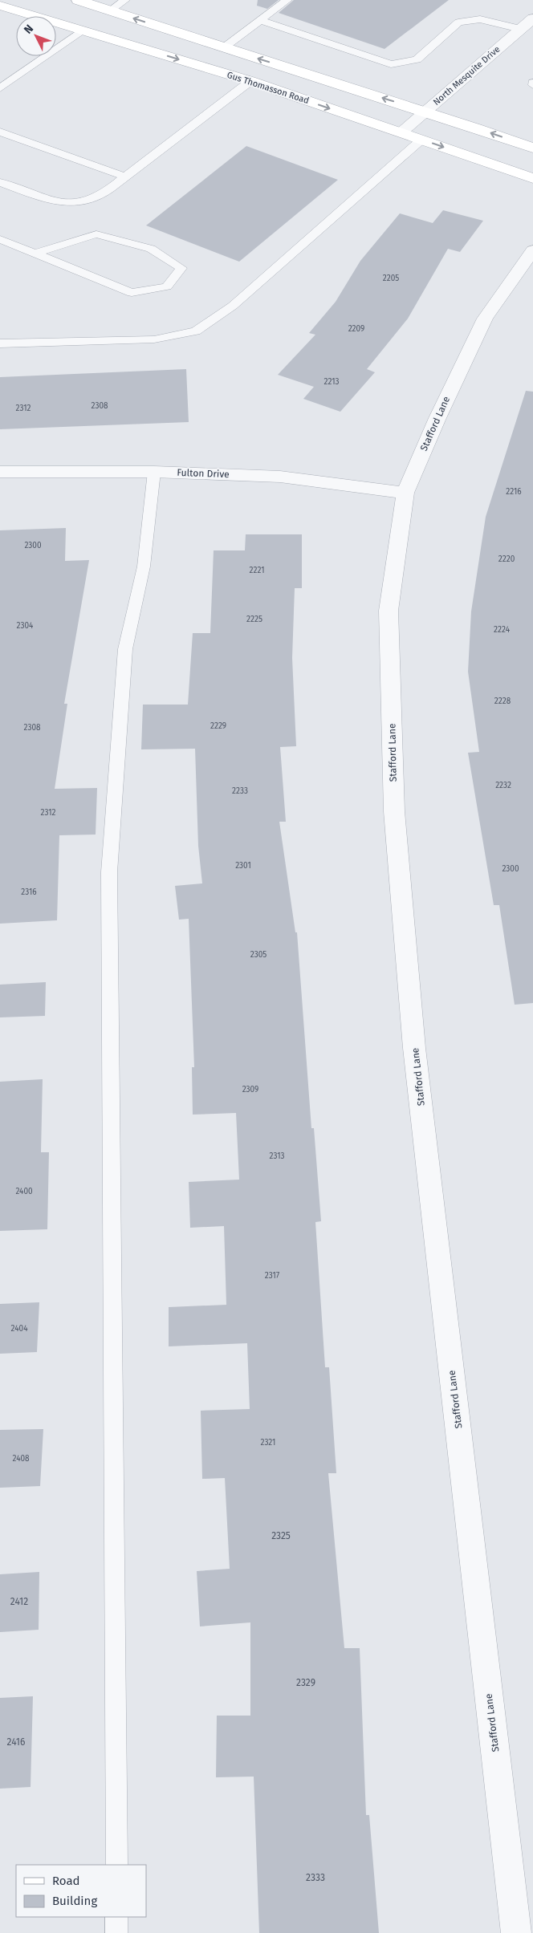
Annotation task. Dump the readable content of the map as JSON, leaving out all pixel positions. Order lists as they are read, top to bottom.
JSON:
{
  "streets": {
    "main road": ["Gus Thomasson Road"],
    "street": ["North Mesquite Drive", "Stafford Lane", "Fulton Drive"]
  },
  "crossings": [
    ["North Mesquite Drive", "Gus Thomasson Road"],
    ["Stafford Lane", "Fulton Drive"]
  ],
  "house_numbers": [
    "2205",
    "2209",
    "2213",
    "2308",
    "2312",
    "2216",
    "2300",
    "2220",
    "2221",
    "2225",
    "2304",
    "2224",
    "2228",
    "2229",
    "2308",
    "2232",
    "2233",
    "2312",
    "2301",
    "2300",
    "2316",
    "2305",
    "2309",
    "2313",
    "2400",
    "2317",
    "2404",
    "2321",
    "2408",
    "2325",
    "2412",
    "2329",
    "2416",
    "2333"
  ],
  "legend": ["Road", "Building"],
  "north": "top left"
}
